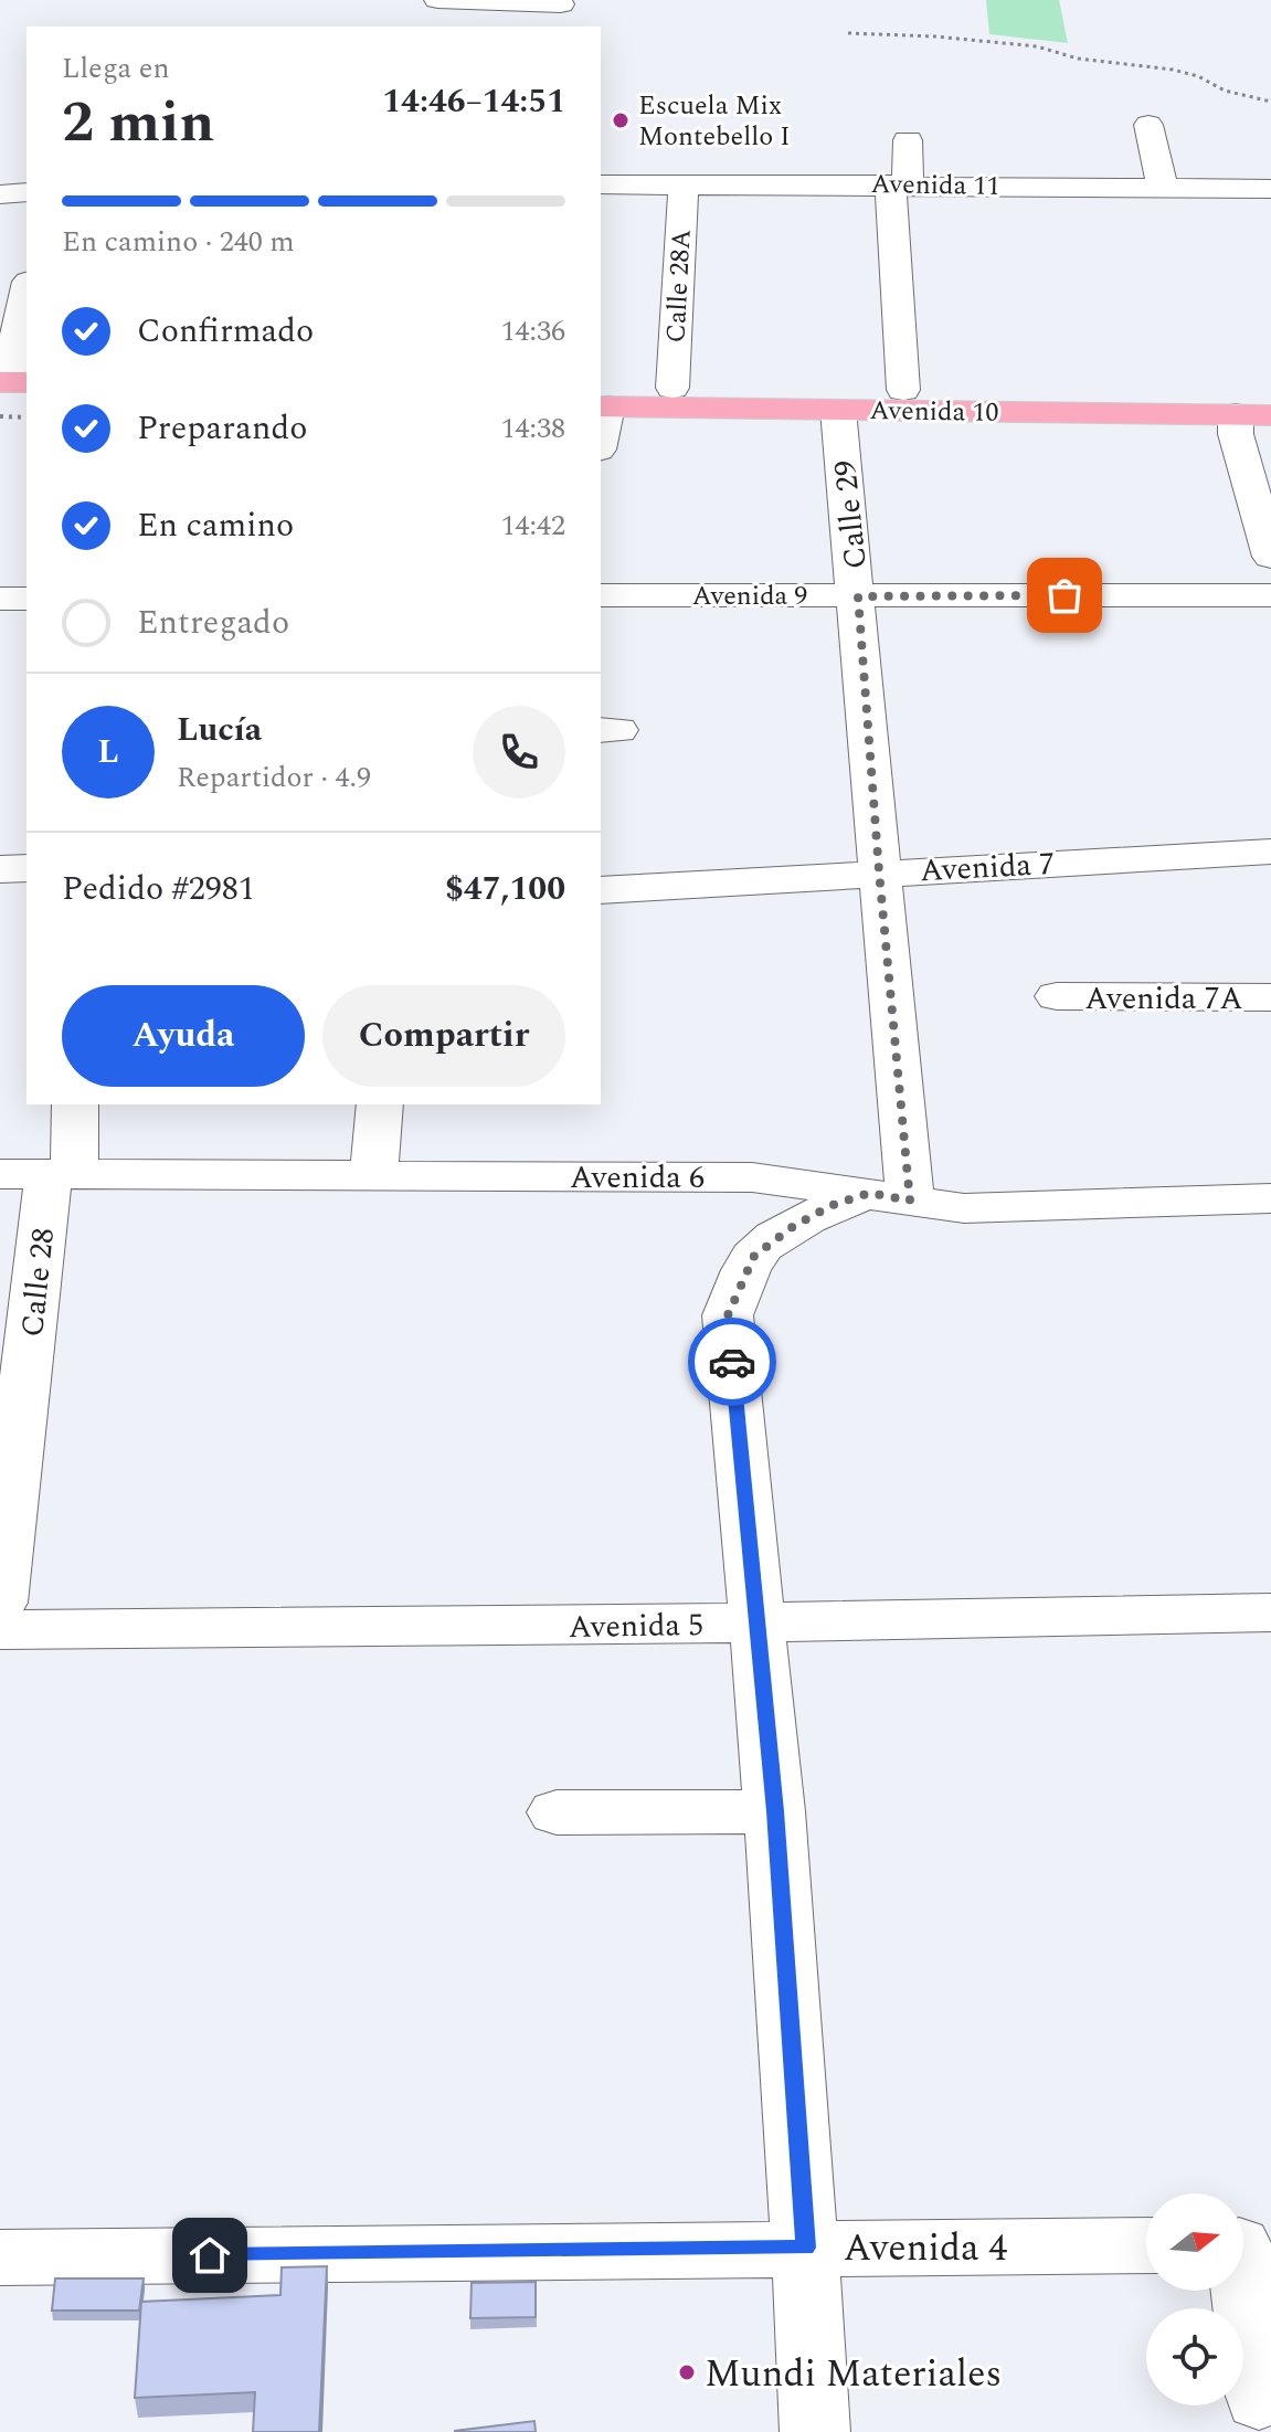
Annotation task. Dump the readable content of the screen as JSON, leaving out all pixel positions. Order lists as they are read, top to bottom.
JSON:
{
  "streets": {
    "main road": ["Avenida 10"],
    "street": [
      "Avenida 11",
      "Calle 28A",
      "Calle 29",
      "Avenida 9",
      "Avenida 7",
      "Avenida 7A",
      "Avenida 6",
      "Calle 28",
      "Avenida 5",
      "Avenida 4"
    ]
  },
  "crossings": [
    ["Avenida 11", "Calle 28A"],
    ["Calle 28A", "Avenida 10"],
    ["Avenida 10", "Calle 29"],
    ["Calle 29", "Avenida 9"],
    ["Calle 29", "Avenida 7"],
    ["Calle 29", "Avenida 6"],
    ["Avenida 6", "Calle 28"]
  ],
  "places": ["Escuela Mix Montebello I", "Mundi Materiales"],
  "north": "right",
  "page": {
    "heading": ["2 min", "Llega en", "14:46–14:51"],
    "panel": [
      "Lucía",
      "Repartidor · 4.9",
      "Pedido #2981",
      "$47,100"
    ],
    "bar": "En camino · 240 m",
    "list": [
      ["Confirmado", "14:36"],
      ["Preparando", "14:38"],
      ["En camino", "14:42"],
      "Entregado"
    ],
    "round": "L",
    "buttons": ["Ayuda", "Compartir"]
  }
}
